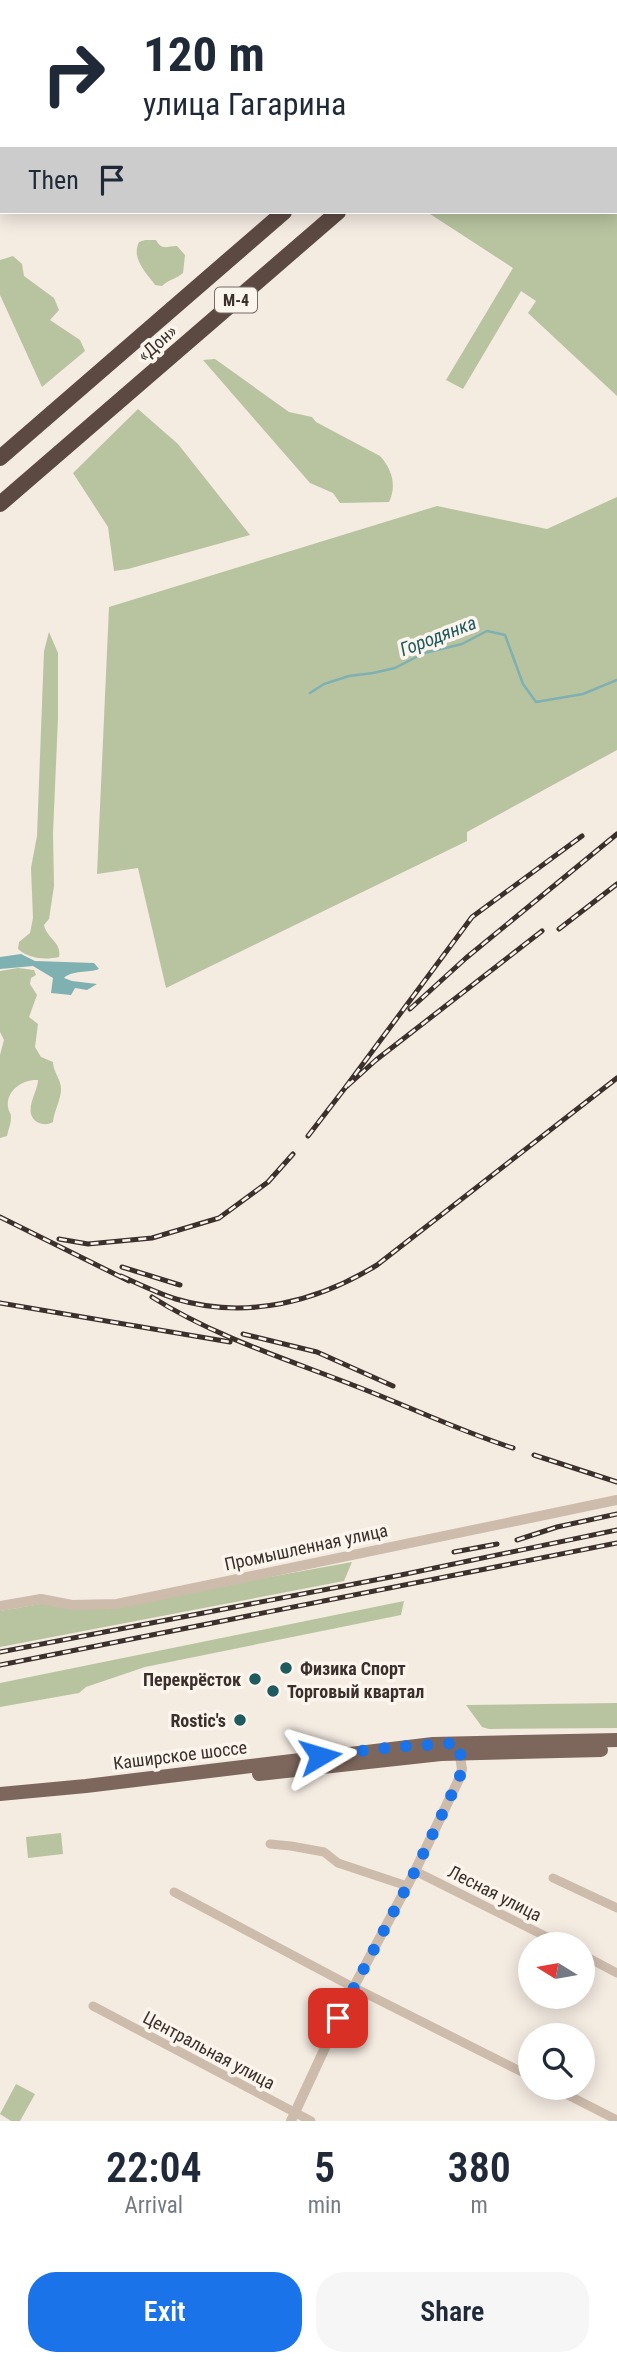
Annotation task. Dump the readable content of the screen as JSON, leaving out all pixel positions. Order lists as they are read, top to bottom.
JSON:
{
  "streets": {
    "highway": ["М-4", "«Дон»"],
    "main road": ["Каширское шоссе"],
    "street": ["Промышленная улица", "Лесная улица", "Центральная улица"]
  },
  "water": ["Городянка"],
  "places": [
    "Физика Спорт",
    "Перекрёсток",
    "Торговый квартал",
    "Rostic's"
  ],
  "north": "left",
  "page": {
    "turn": ["120 m", "улица Гагарина"],
    "then": "Then",
    "eta": [
      "22:04",
      "Arrival",
      "5",
      "min",
      "380",
      "m"
    ],
    "buttons": ["Exit", "Share"]
  }
}
